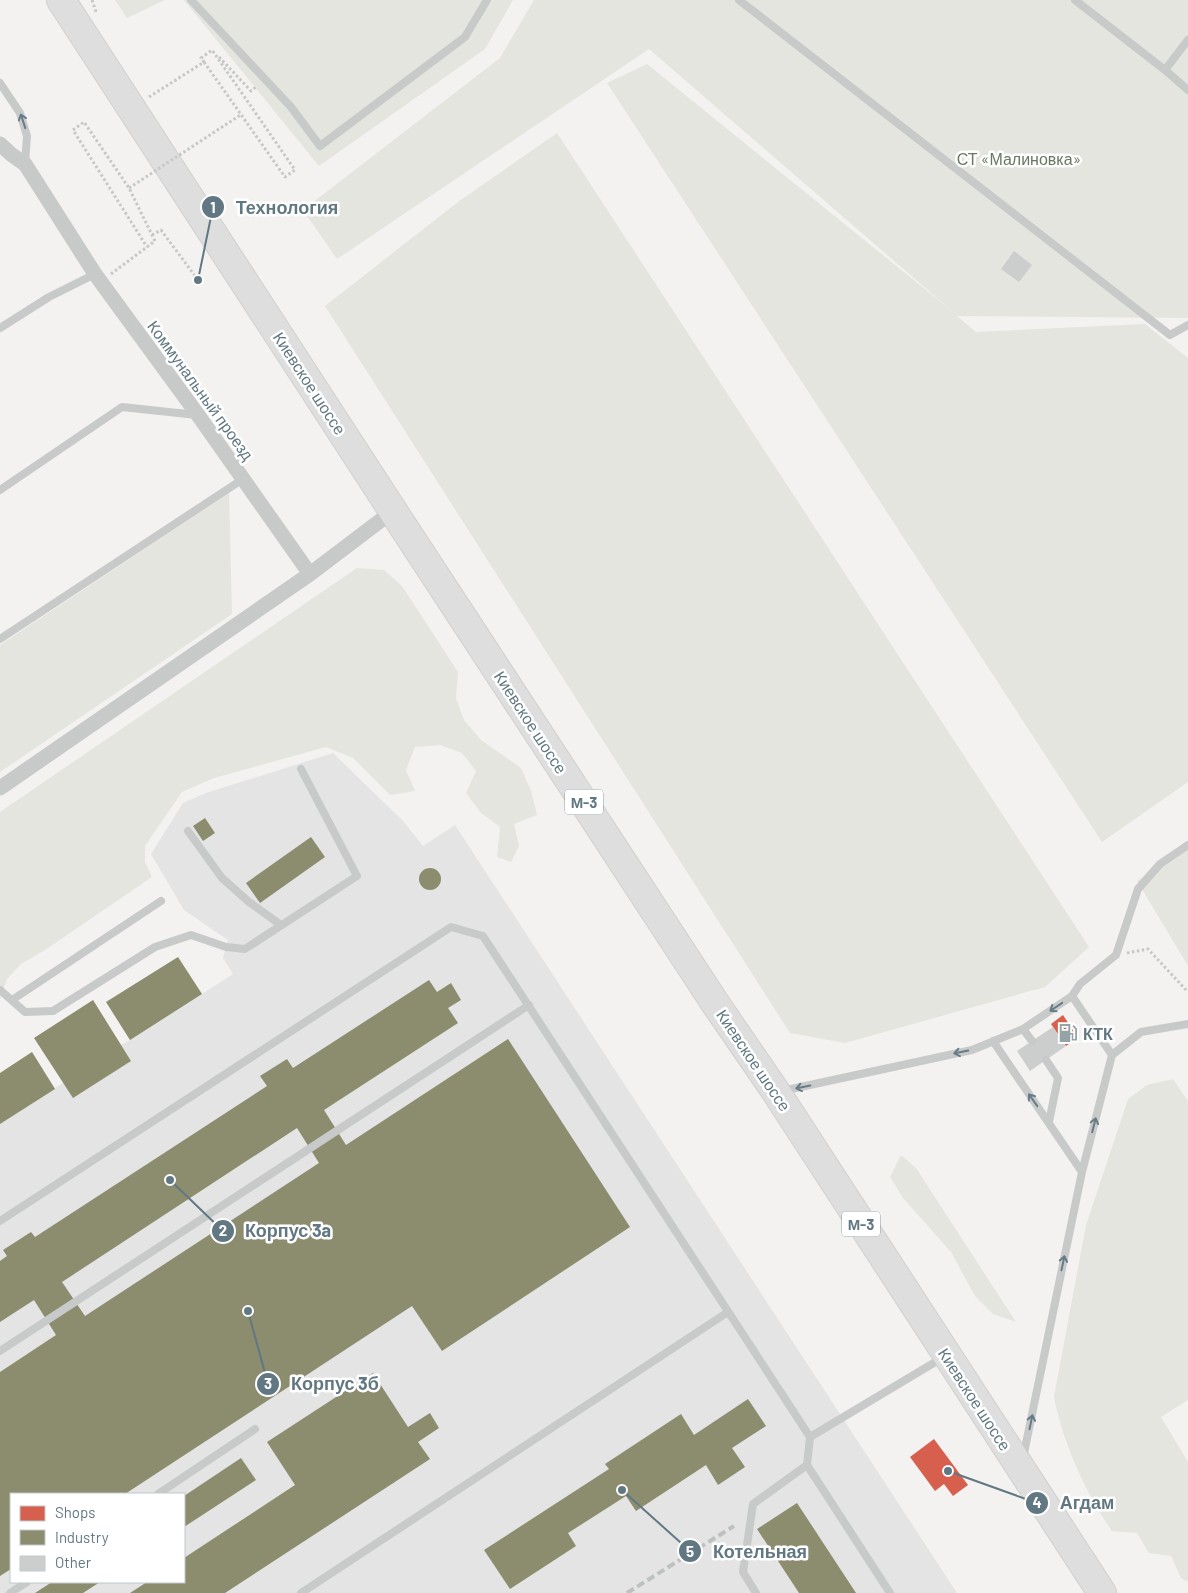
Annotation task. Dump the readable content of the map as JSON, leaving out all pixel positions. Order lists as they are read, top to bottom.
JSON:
{
  "streets": {
    "highway": ["Киевское шоссе", "М-3"],
    "street": ["Коммунальный проезд"]
  },
  "parks": ["СТ «Малиновка»"],
  "places": {
    "other": [
      "Технология",
      "Корпус 3a",
      "Корпус 3б",
      "Агдам",
      "Котельная"
    ],
    "fuel station": ["КТК"]
  },
  "legend": ["Shops", "Industry", "Other"]
}
